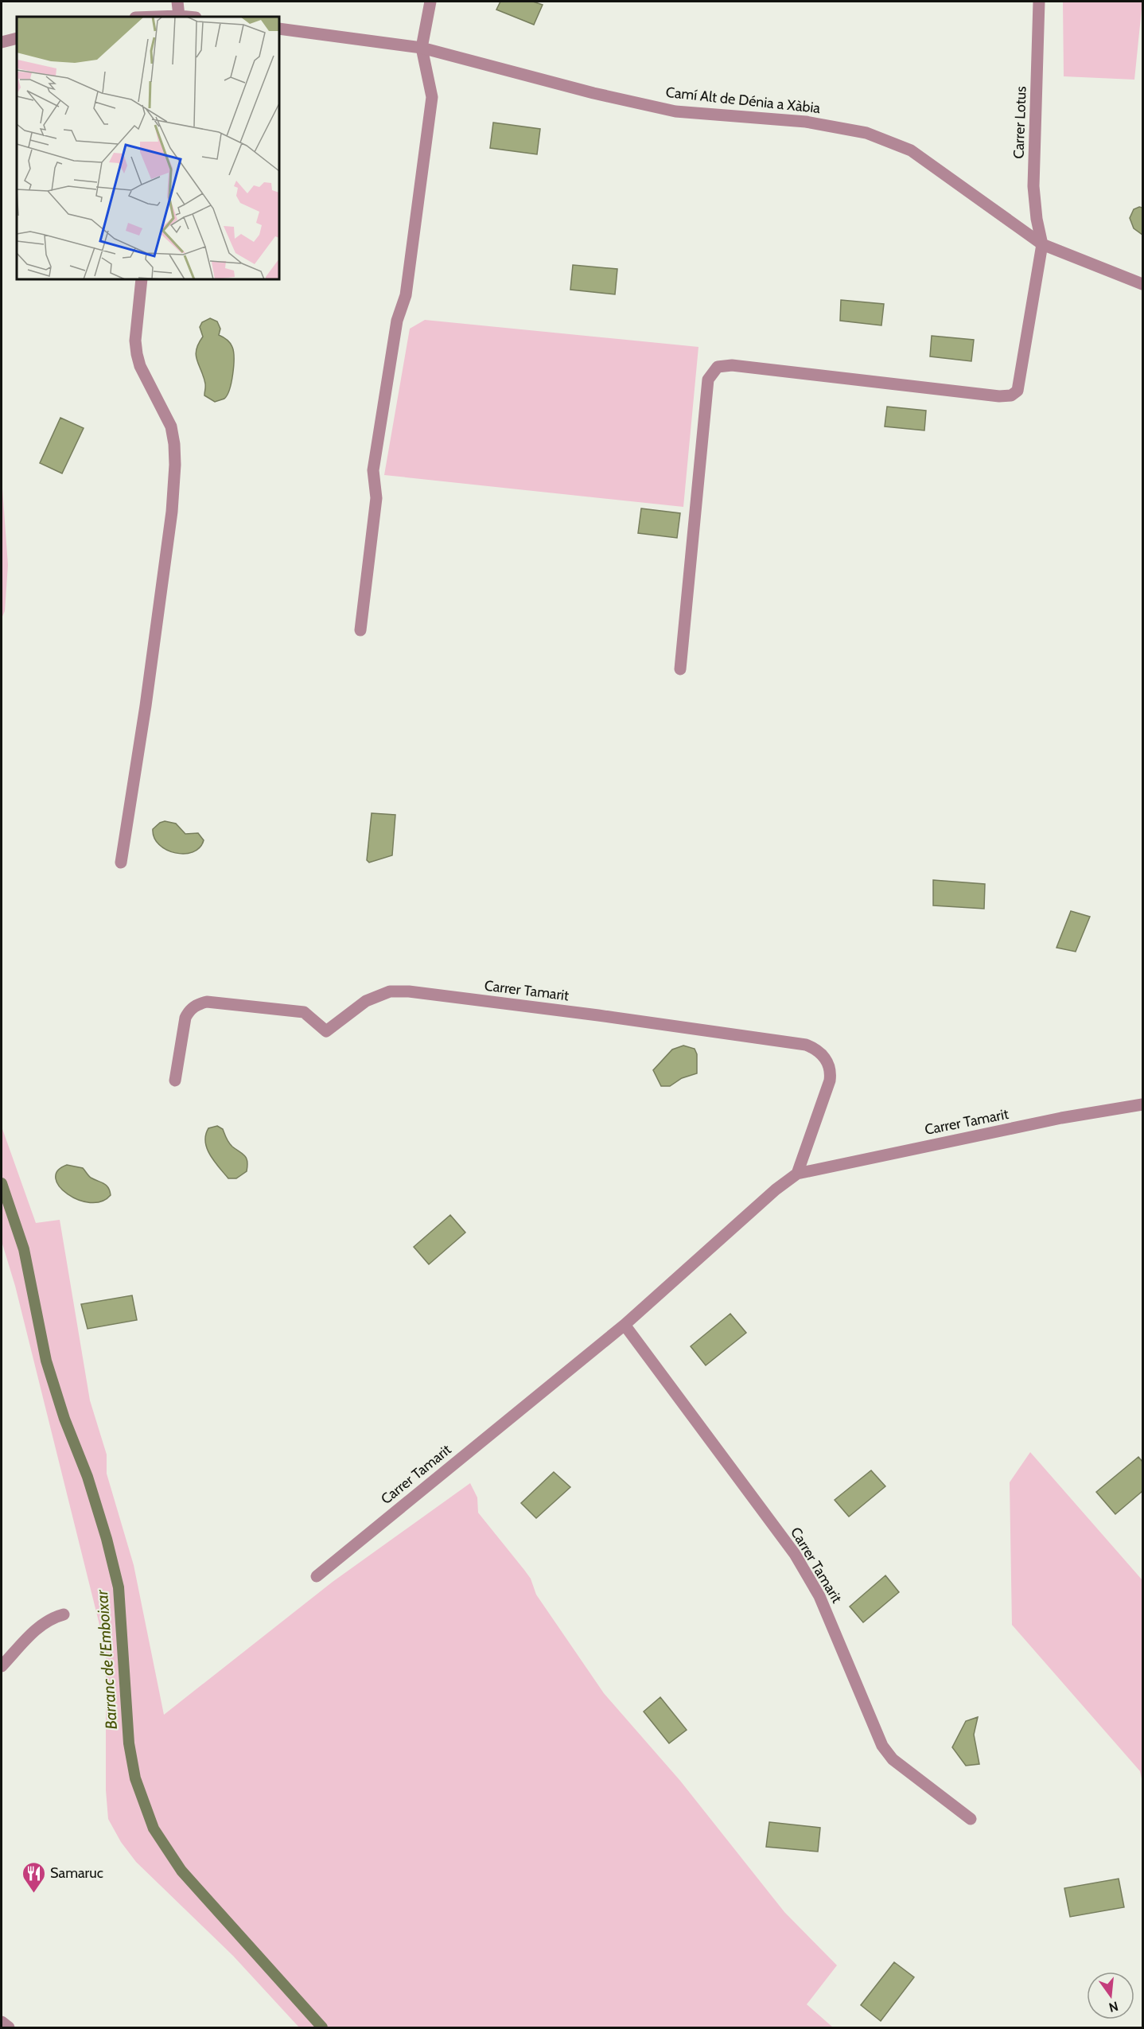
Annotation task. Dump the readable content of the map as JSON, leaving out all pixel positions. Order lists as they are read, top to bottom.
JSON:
{
  "streets": {
    "street": ["Camí Alt de Dénia a Xàbia", "Carrer Lotus", "Carrer Tamarit"]
  },
  "crossings": [
    ["Camí Alt de Dénia a Xàbia", "Carrer Lotus"]
  ],
  "water": ["Barranc de l'Emboixar"],
  "places": {
    "restaurant": ["Samaruc"]
  },
  "north": "bottom"
}
